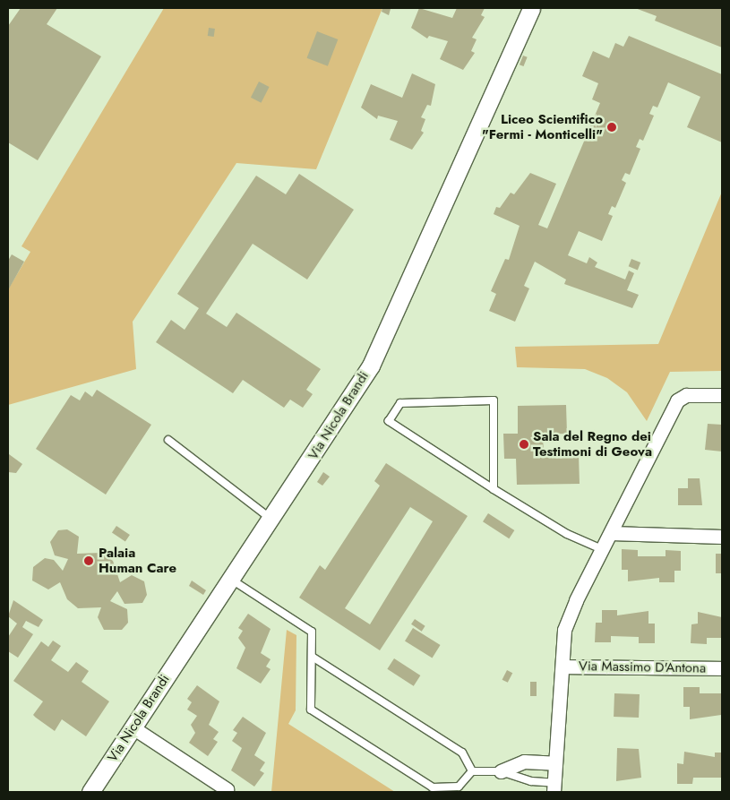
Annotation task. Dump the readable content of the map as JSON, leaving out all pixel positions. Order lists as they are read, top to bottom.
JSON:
{
  "streets": {
    "street": ["Via Nicola Brandi", "Via Massimo D'Antona"]
  },
  "places": ["Liceo Scientifico \"Fermi - Monticelli\"", "Sala del Regno dei Testimoni di Geova", "Palaia Human Care"]
}
